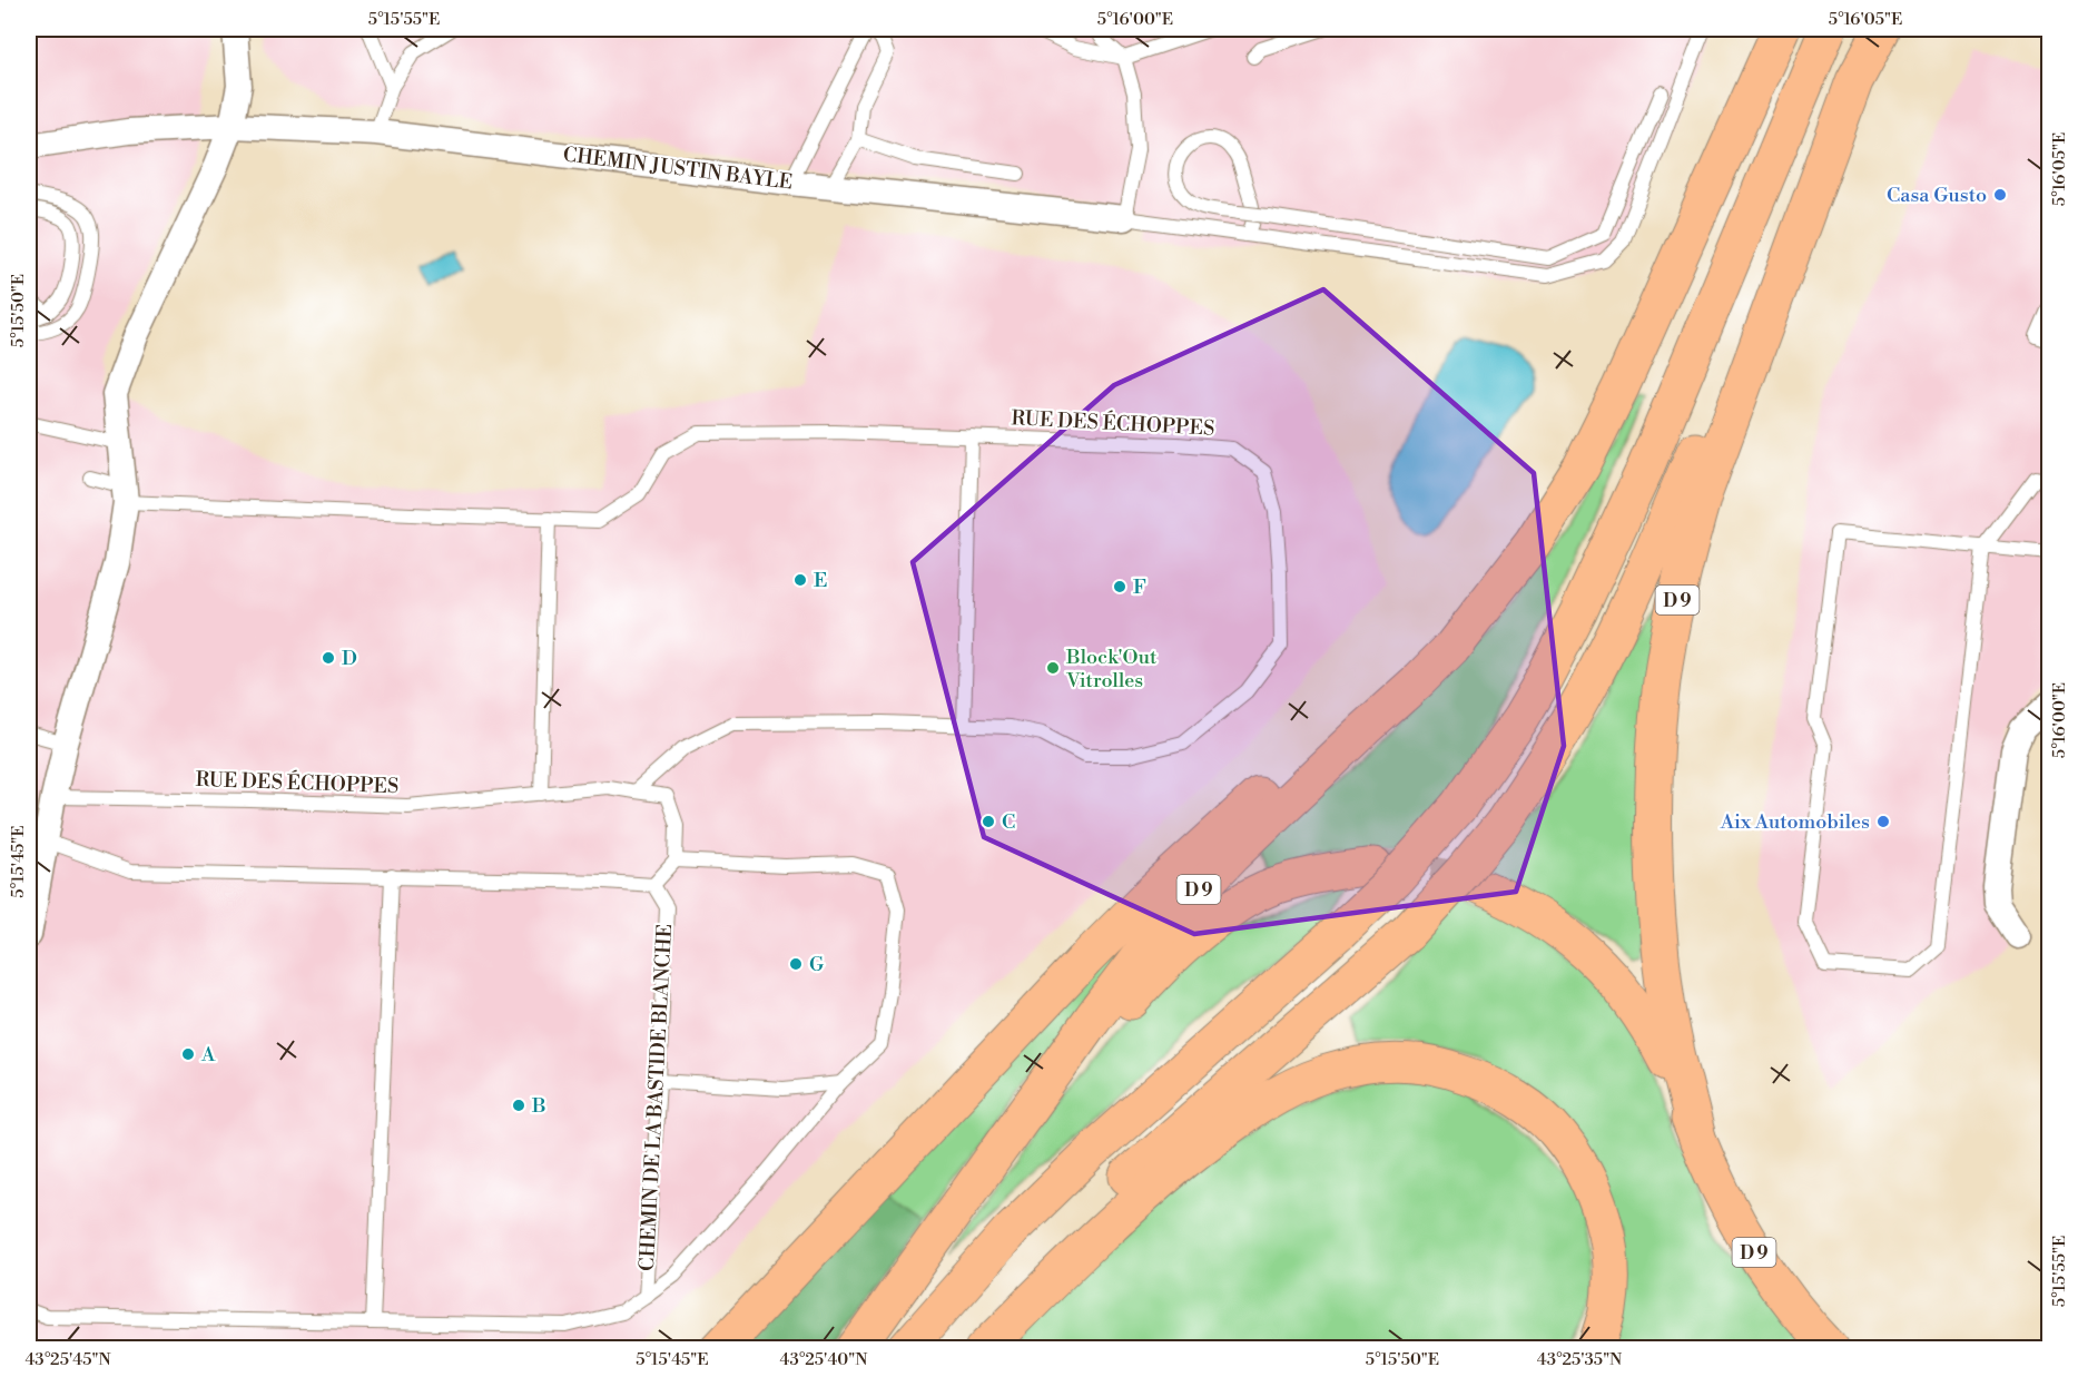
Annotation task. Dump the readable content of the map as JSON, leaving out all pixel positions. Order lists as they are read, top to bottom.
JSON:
{
  "streets": {
    "highway": ["D 9"],
    "street": ["CHEMIN JUSTIN BAYLE"],
    "lane": ["RUE DES ÉCHOPPES", "CHEMIN DE LA BASTIDE BLANCHE"]
  },
  "places": [
    "Casa Gusto",
    "E",
    "F",
    "D",
    "Block'Out Vitrolles",
    "C",
    "Aix Automobiles",
    "G",
    "A",
    "B"
  ],
  "coordinates": [
    "5°15'55\"E",
    "5°16'00\"E",
    "5°16'05\"E",
    "5°15'50\"E",
    "5°15'45\"E",
    "43°25'45\"N",
    "43°25'40\"N",
    "43°25'35\"N"
  ]
}
